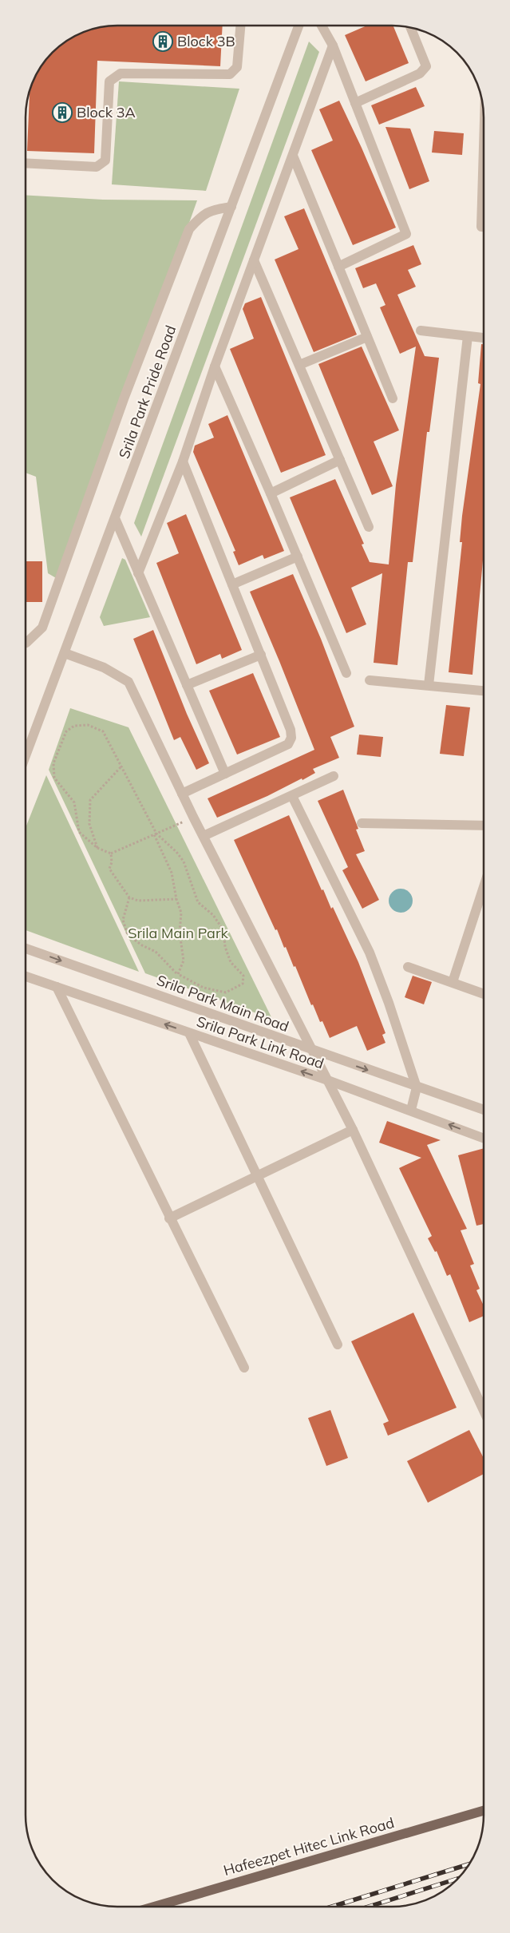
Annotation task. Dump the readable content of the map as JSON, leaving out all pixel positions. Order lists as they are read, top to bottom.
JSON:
{
  "streets": {
    "main road": ["Hafeezpet Hitec Link Road"],
    "street": ["Srila Park Pride Road", "Srila Park Main Road", "Srila Park Link Road"]
  },
  "one_way": ["Srila Park Main Road", "Srila Park Link Road"],
  "parks": ["Srila Main Park"],
  "places": {
    "building": ["Block 3B", "Block 3A"]
  }
}
